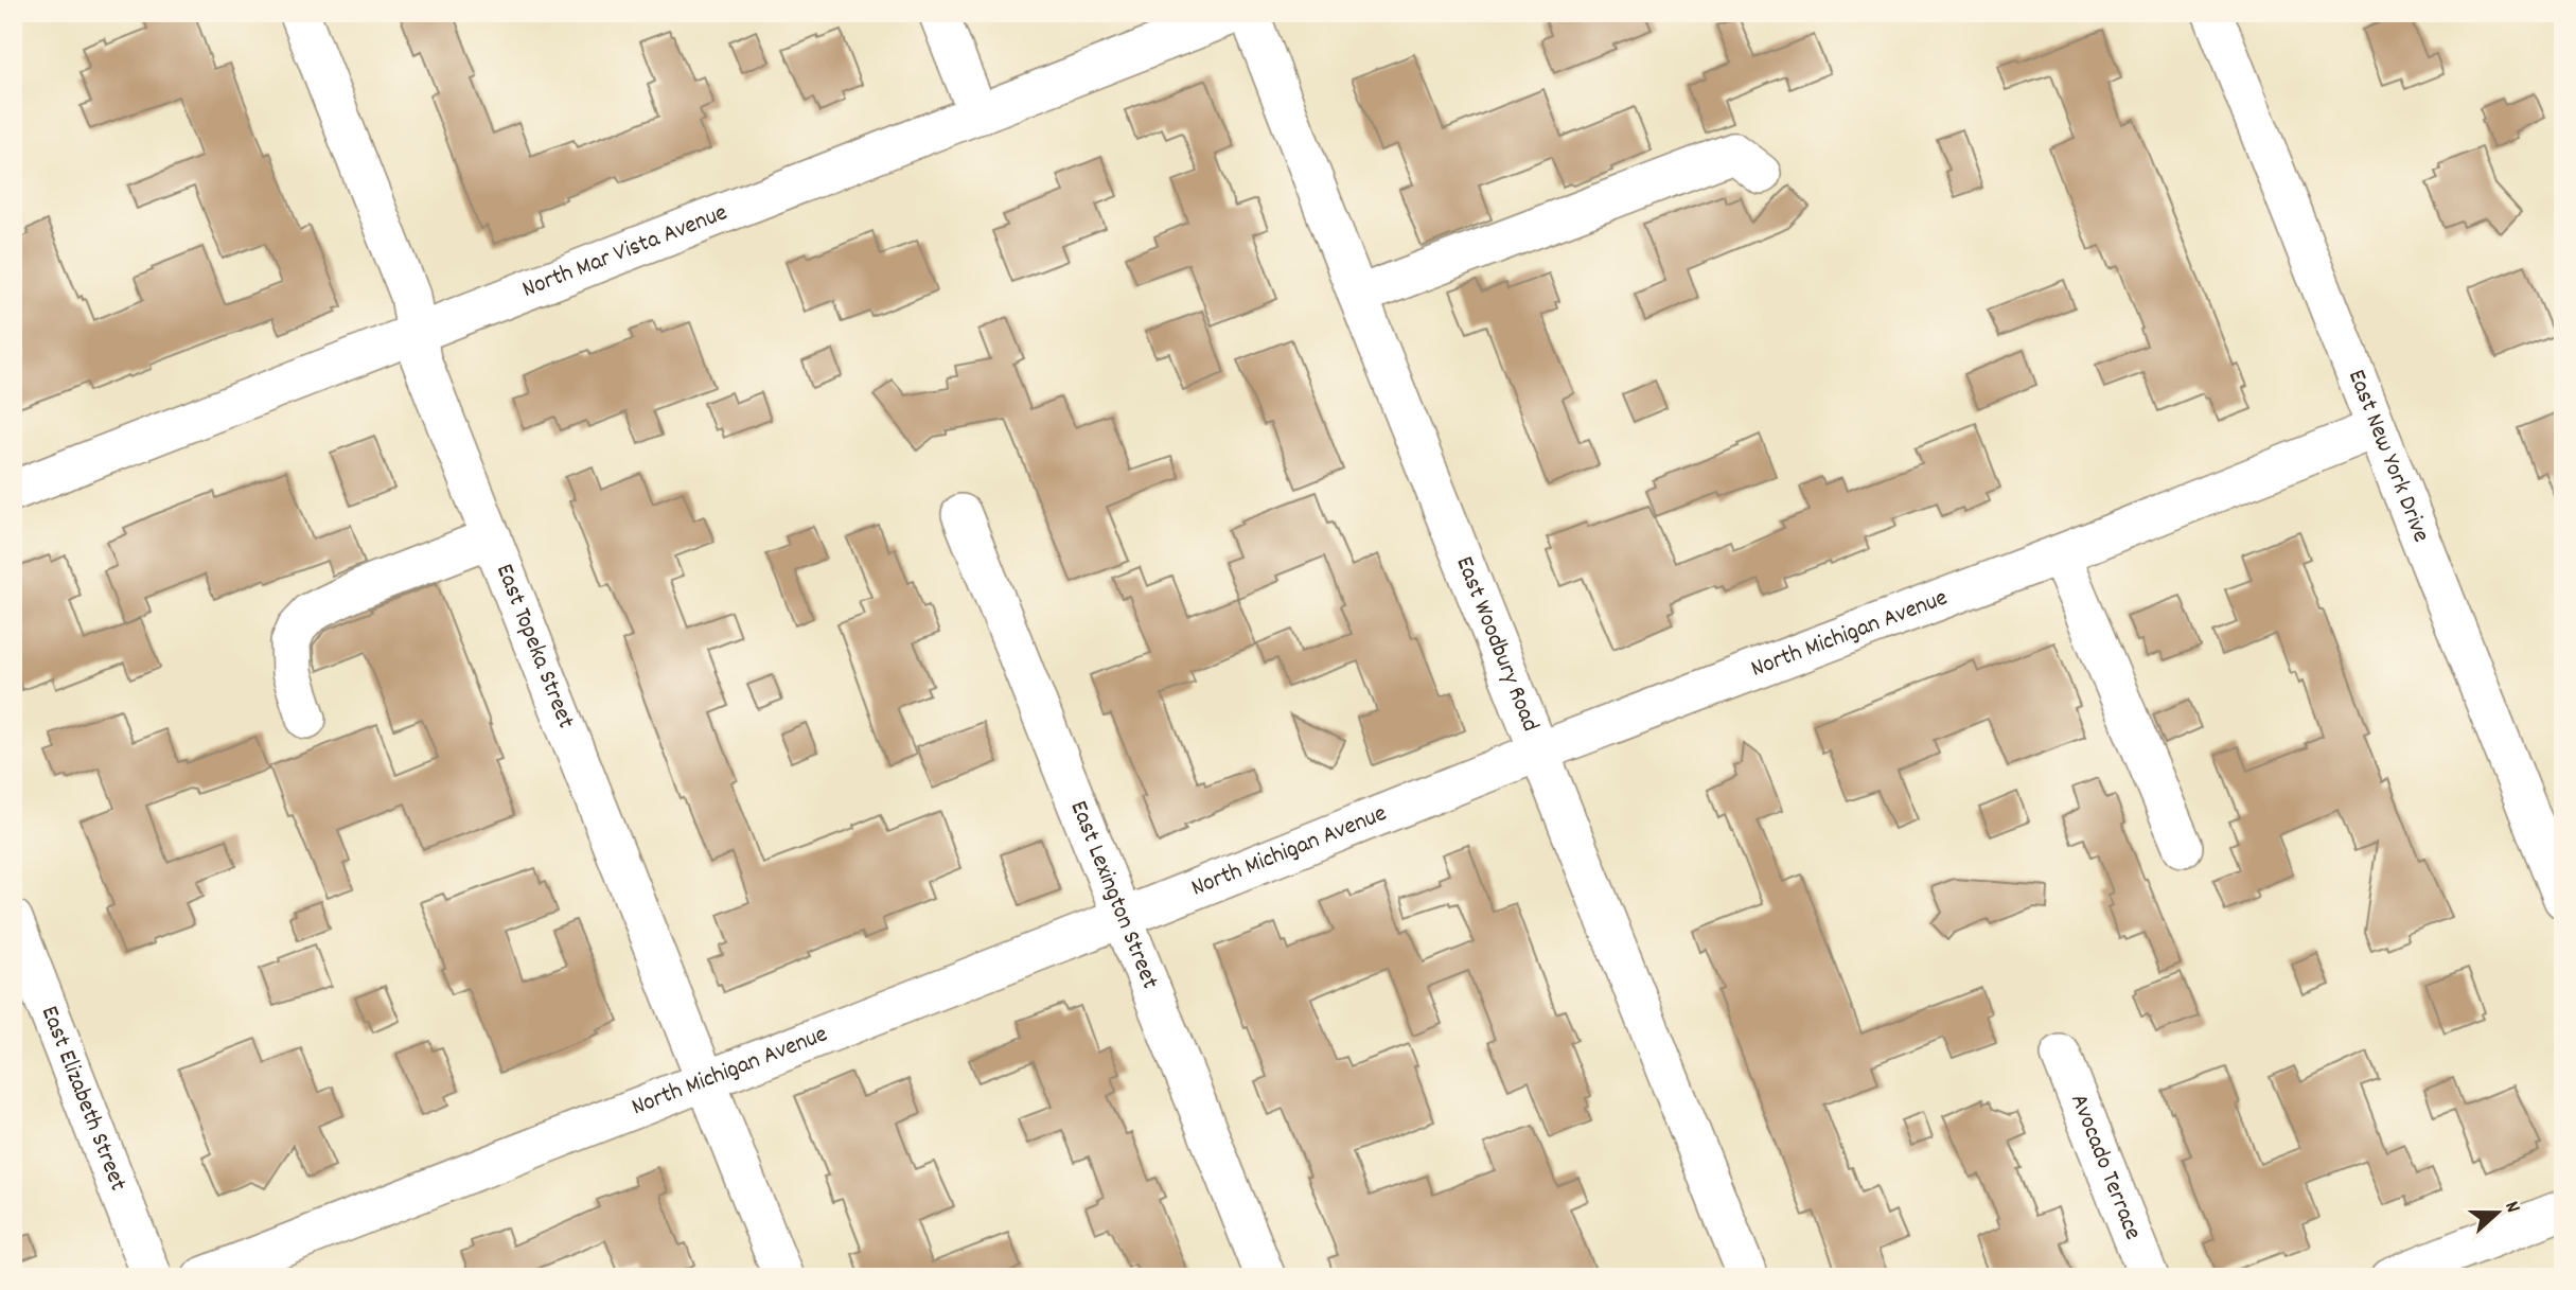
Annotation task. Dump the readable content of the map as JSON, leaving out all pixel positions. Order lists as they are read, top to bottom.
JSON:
{
  "streets": {
    "street": [
      "North Mar Vista Avenue",
      "East New York Drive",
      "North Michigan Avenue",
      "East Woodbury Road",
      "East Topeka Street",
      "East Lexington Street",
      "East Elizabeth Street",
      "Avocado Terrace"
    ]
  },
  "crossings": [
    ["North Mar Vista Avenue", "East Topeka Street"],
    ["East New York Drive", "North Michigan Avenue"],
    ["North Michigan Avenue", "East Woodbury Road"],
    ["North Michigan Avenue", "East Topeka Street"],
    ["North Michigan Avenue", "East Lexington Street"]
  ],
  "north": "right"
}
